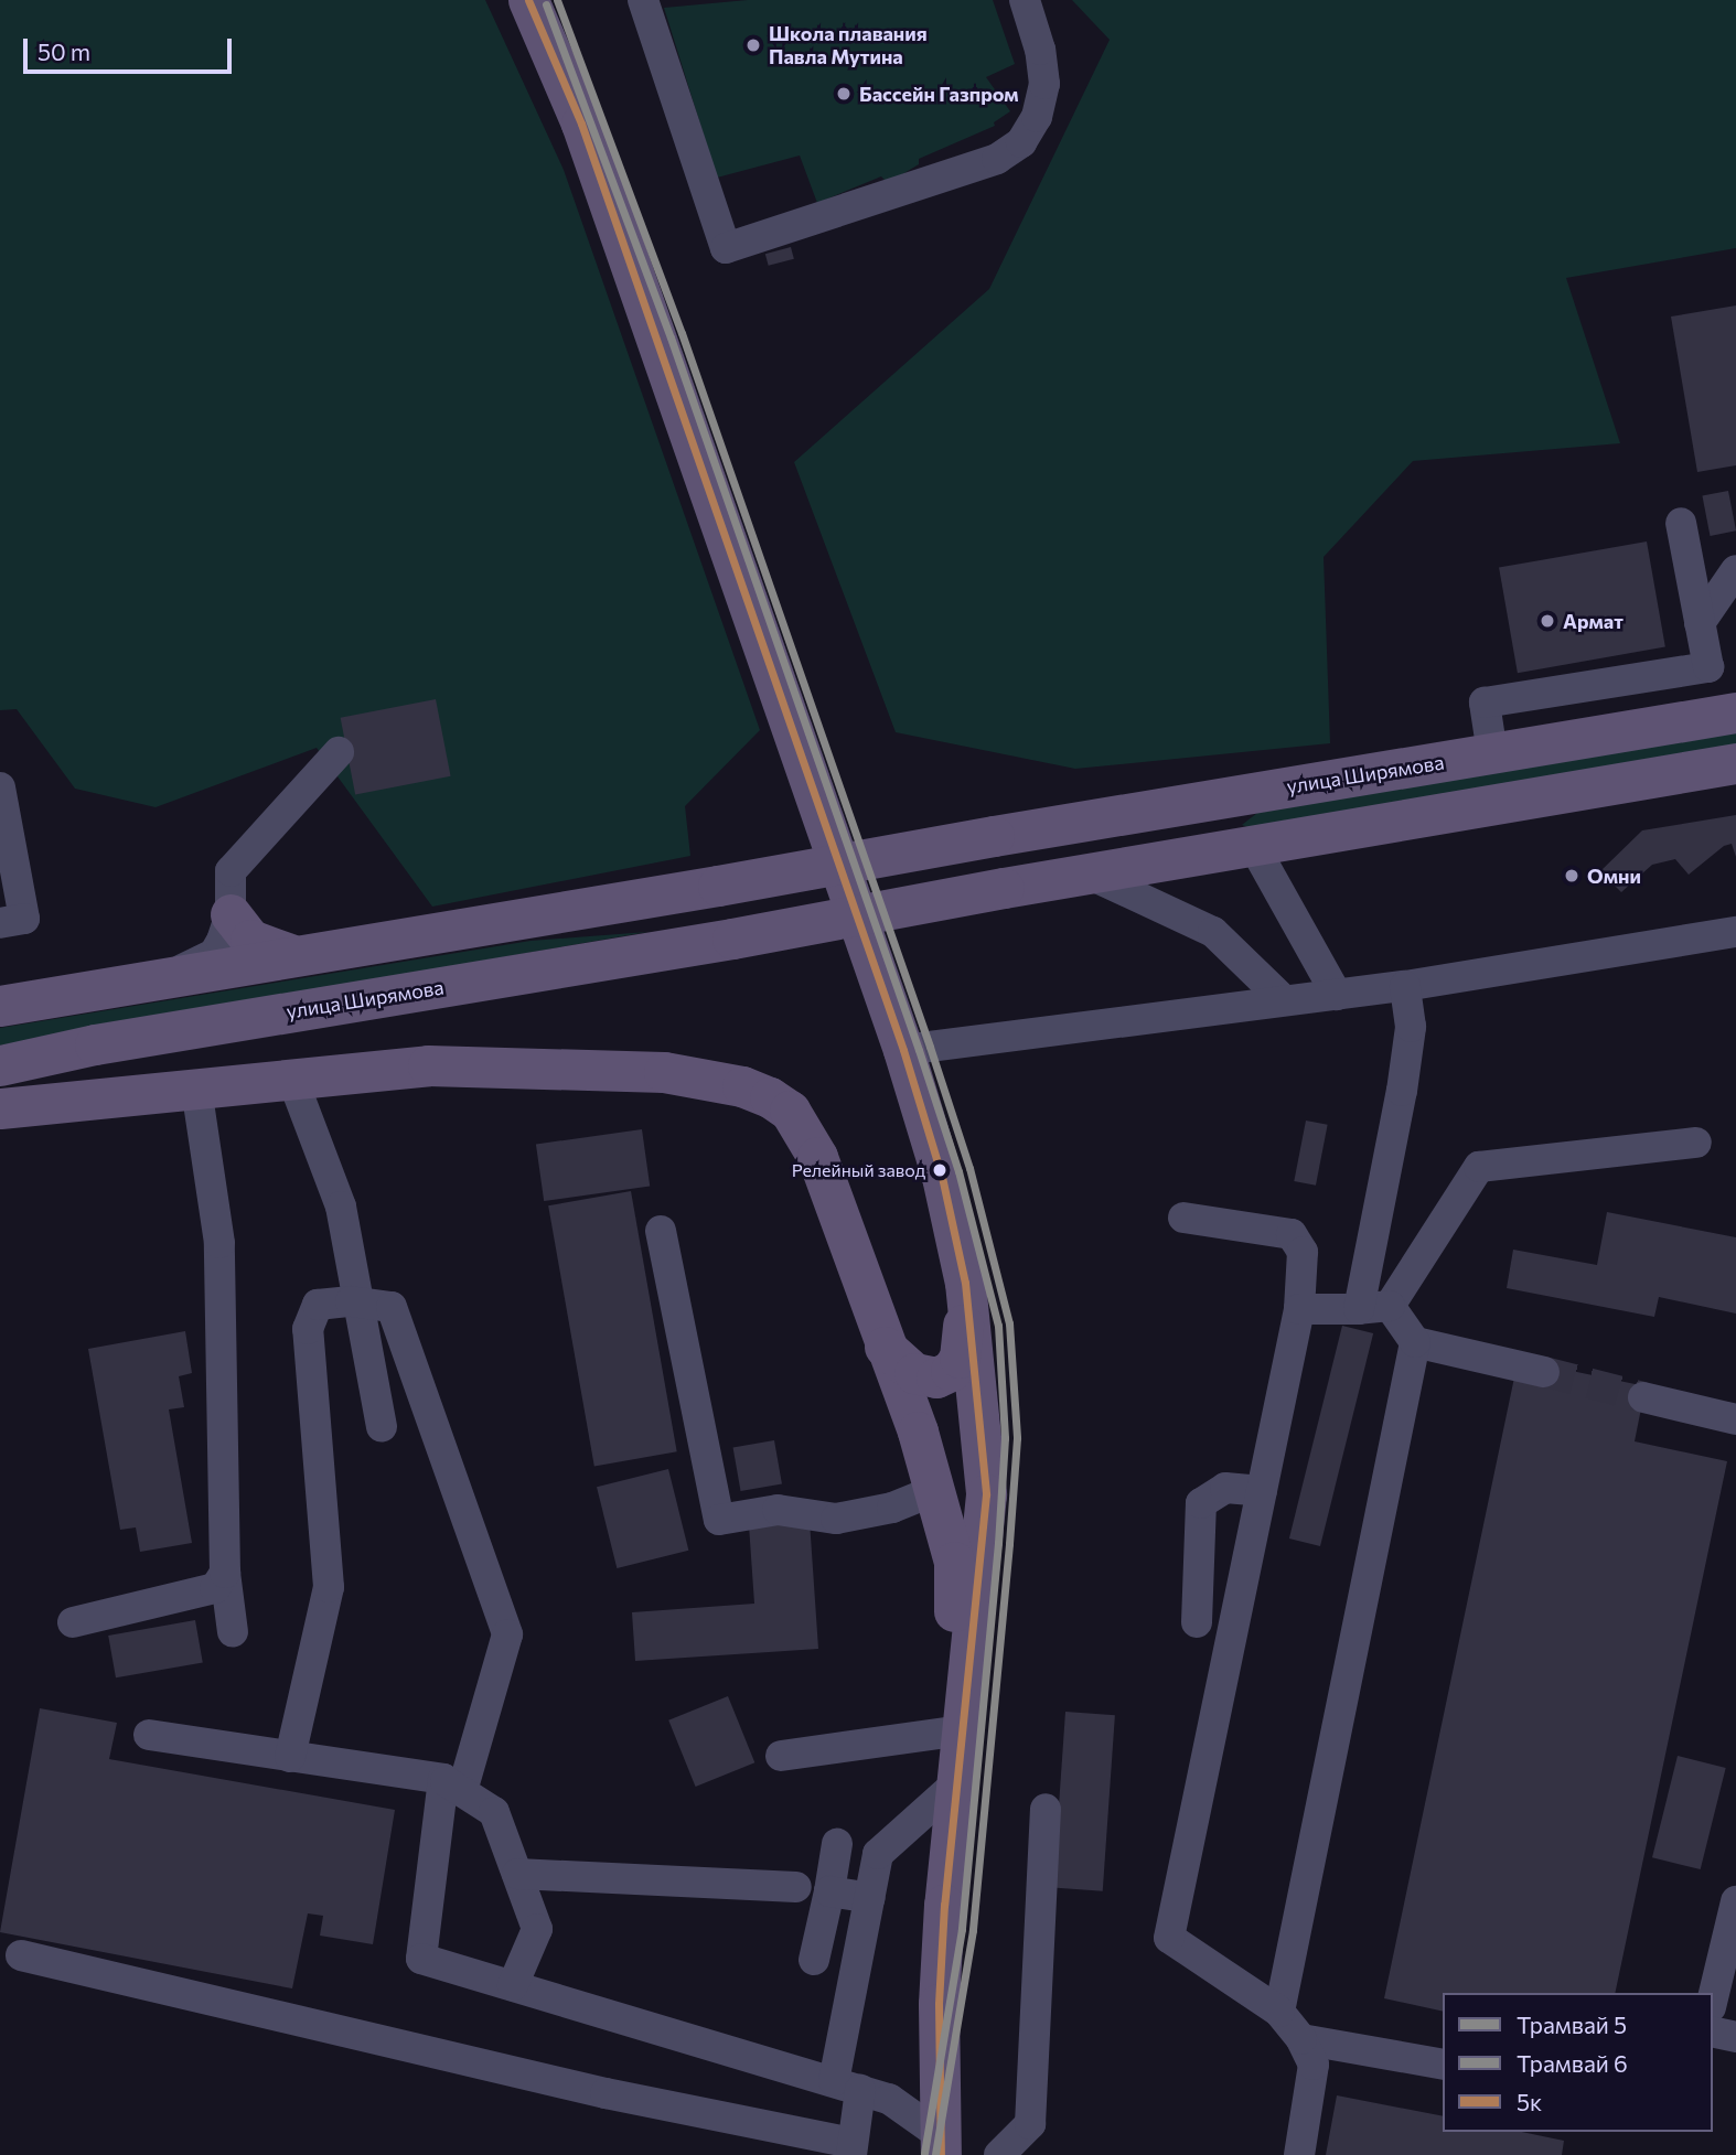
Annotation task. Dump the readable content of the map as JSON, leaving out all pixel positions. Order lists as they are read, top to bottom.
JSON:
{
  "streets": {
    "main road": ["улица Ширямова"]
  },
  "places": [
    "Школа плавания Павла Мутина",
    "Бассейн Газпром",
    "Армат",
    "Омни",
    "Релейный завод"
  ],
  "lines": ["tram line 5", "transit line 5к", "tram line 6"],
  "legend": ["Трамвай 5", "Трамвай 6", "5к"],
  "scale_bar": "50 m"
}
